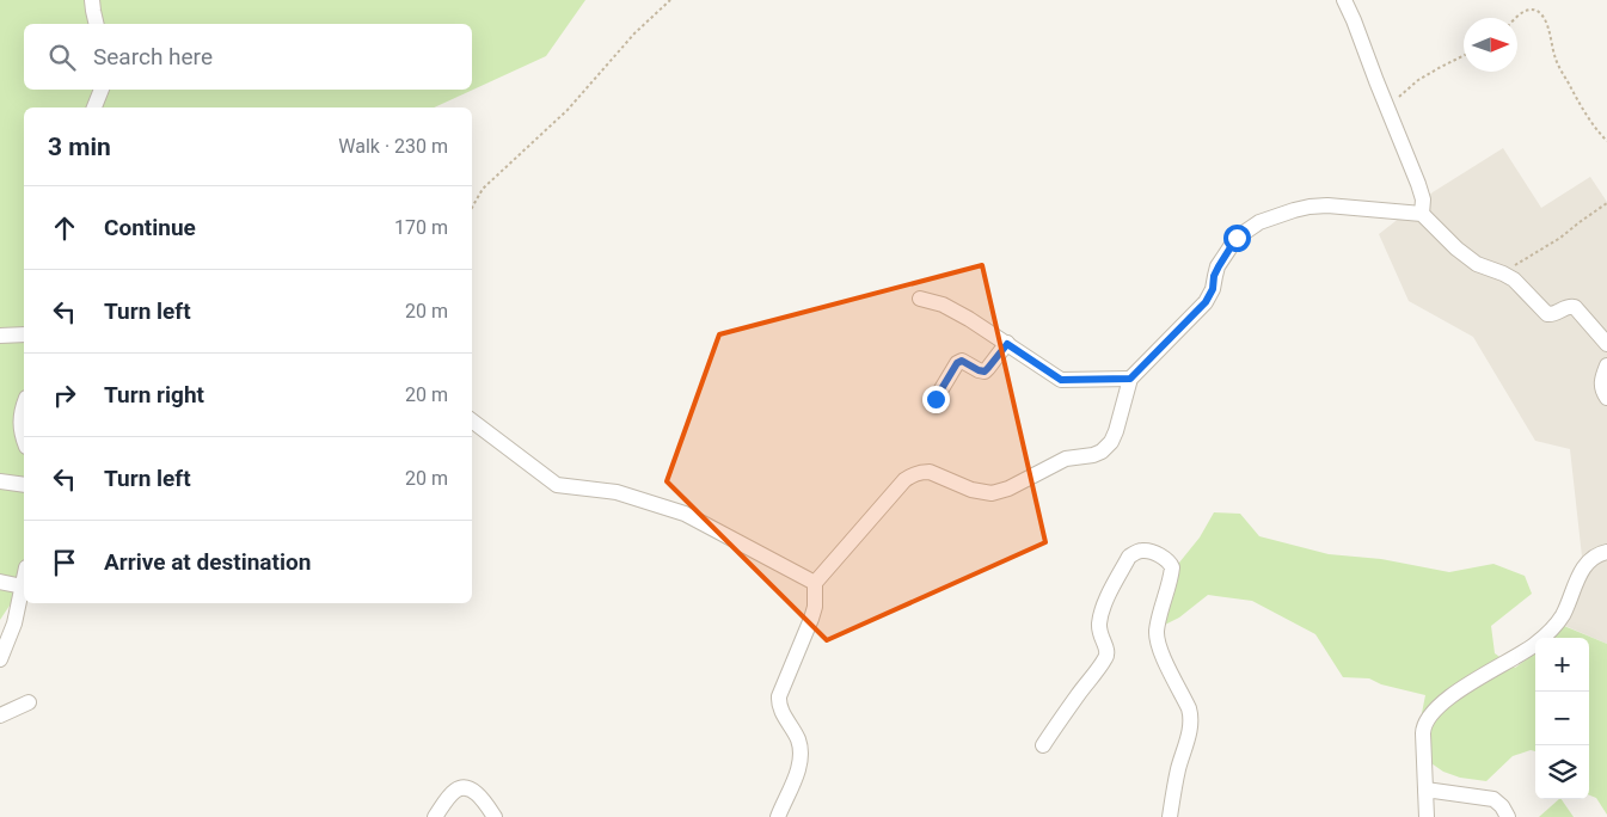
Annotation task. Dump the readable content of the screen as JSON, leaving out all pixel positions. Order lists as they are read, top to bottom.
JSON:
{
  "north": "right",
  "page": {
    "search": "Search here",
    "heading": ["3 min", "Walk · 230 m"],
    "list": [
      ["Continue", "170 m"],
      ["Turn left", "20 m"],
      ["Turn right", "20 m"],
      ["Turn left", "20 m"],
      "Arrive at destination"
    ],
    "map_buttons": ["+", "−"]
  }
}
